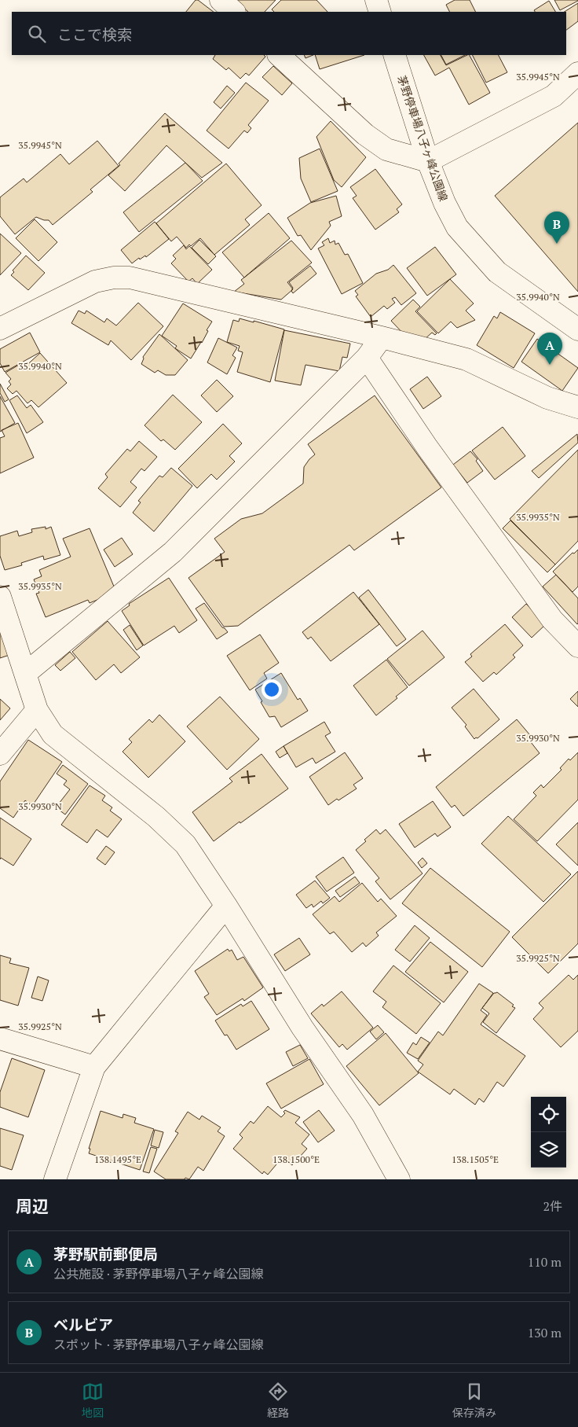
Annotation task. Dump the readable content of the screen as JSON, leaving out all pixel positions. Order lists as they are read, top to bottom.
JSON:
{
  "streets": {
    "street": ["茅野停車場八子ヶ峰公園線"]
  },
  "page": {
    "search": "ここで検索",
    "pins": ["B", "A"],
    "heading": ["周辺", "2件"],
    "list": [
      {
        "mark": "A",
        "name": "茅野駅前郵便局",
        "note": "公共施設 · 茅野停車場八子ヶ峰公園線",
        "value": "110 m"
      },
      {
        "mark": "B",
        "name": "ベルビア",
        "note": "スポット · 茅野停車場八子ヶ峰公園線",
        "value": "130 m"
      }
    ],
    "nav": ["地図", "経路", "保存済み"]
  },
  "coordinates": [
    "35.9945°N",
    "35.9940°N",
    "35.9935°N",
    "35.9930°N",
    "35.9925°N",
    "138.1495°E",
    "138.1500°E",
    "138.1505°E"
  ]
}
